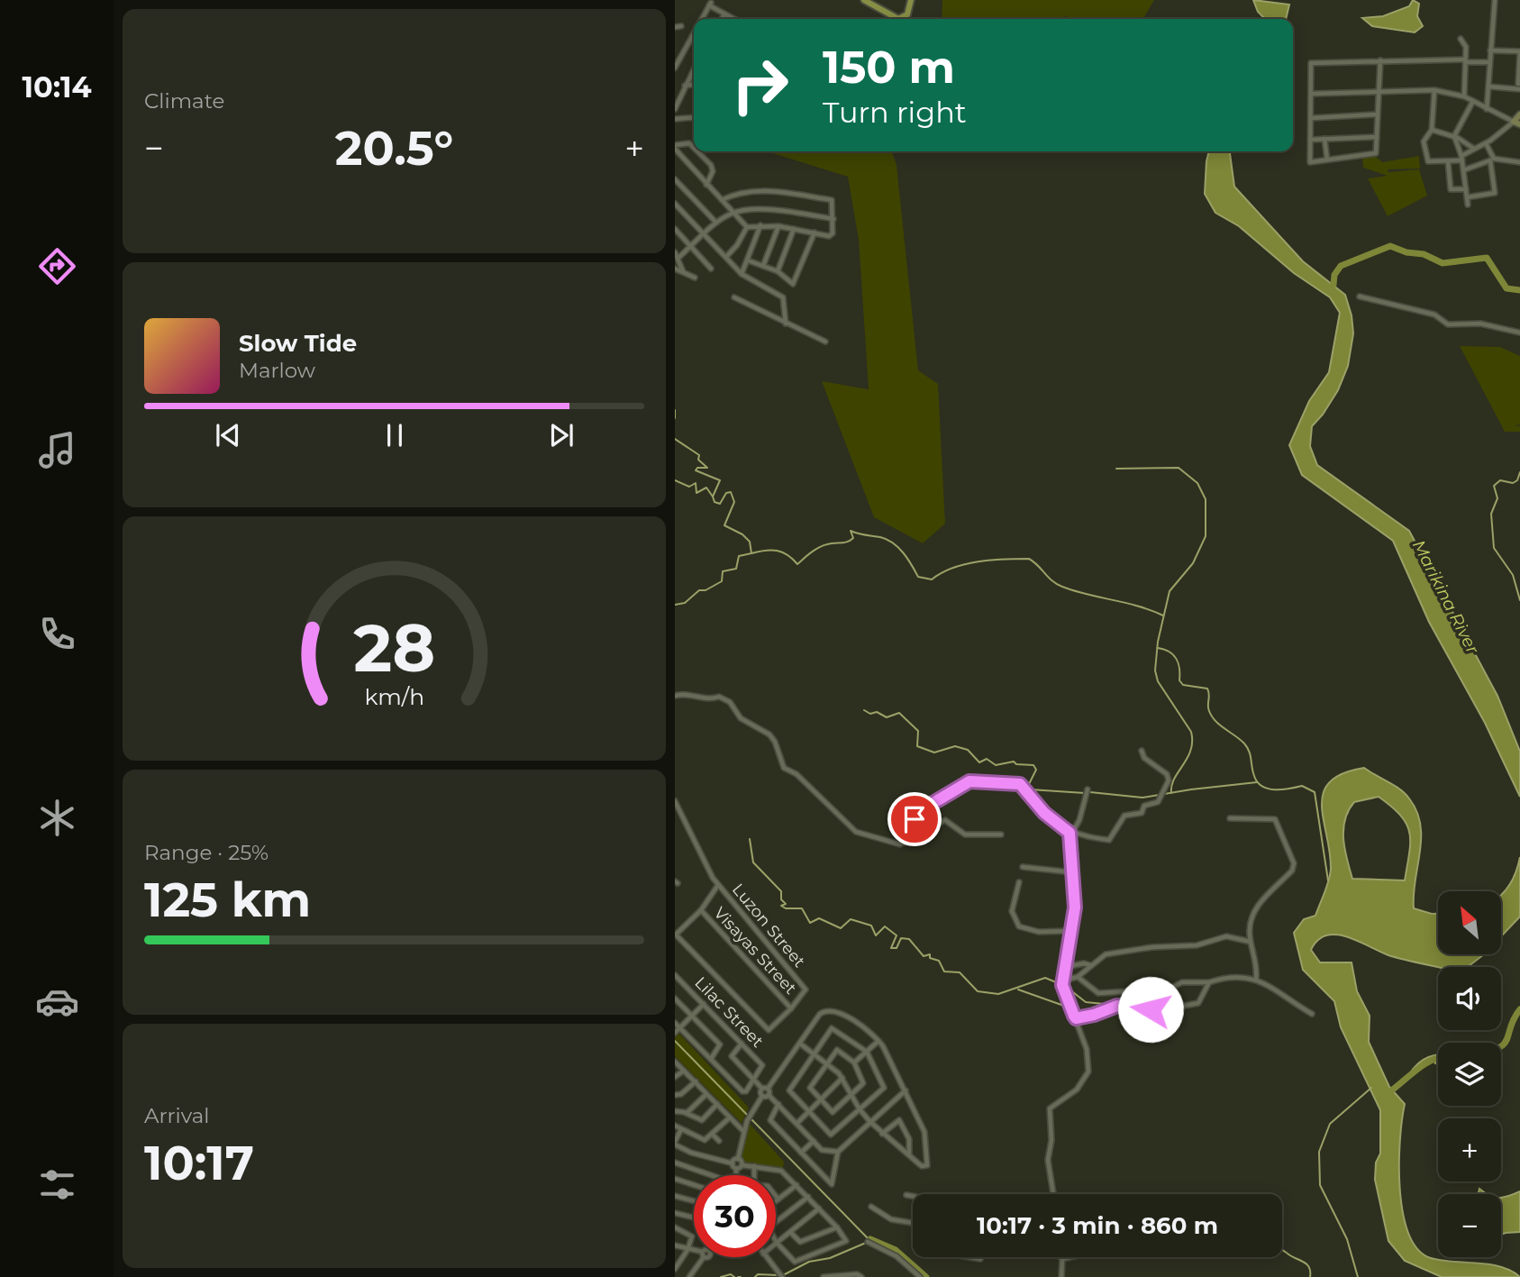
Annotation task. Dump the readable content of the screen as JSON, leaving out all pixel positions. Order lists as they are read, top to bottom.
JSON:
{
  "streets": {
    "street": ["Luzon Street", "Visayas Street", "Lilac Street"]
  },
  "crossings": [
    ["Luzon Street", "Visayas Street"]
  ],
  "water": ["Marikina River"],
  "north": "top left",
  "page": {
    "tabs": "10:14",
    "tile": [
      "Climate",
      ["Range · 25%", "125 km"],
      ["Arrival", "10:17"]
    ],
    "turn": ["150 m", "Turn right"],
    "heat": ["−", "20.5°", "+"],
    "song": ["Slow Tide", "Marlow"],
    "map_buttons": ["+", "−"],
    "limit": "30",
    "trip": "10:17 · 3 min · 860 m",
    "gauge": ["28", "km/h"]
  }
}
